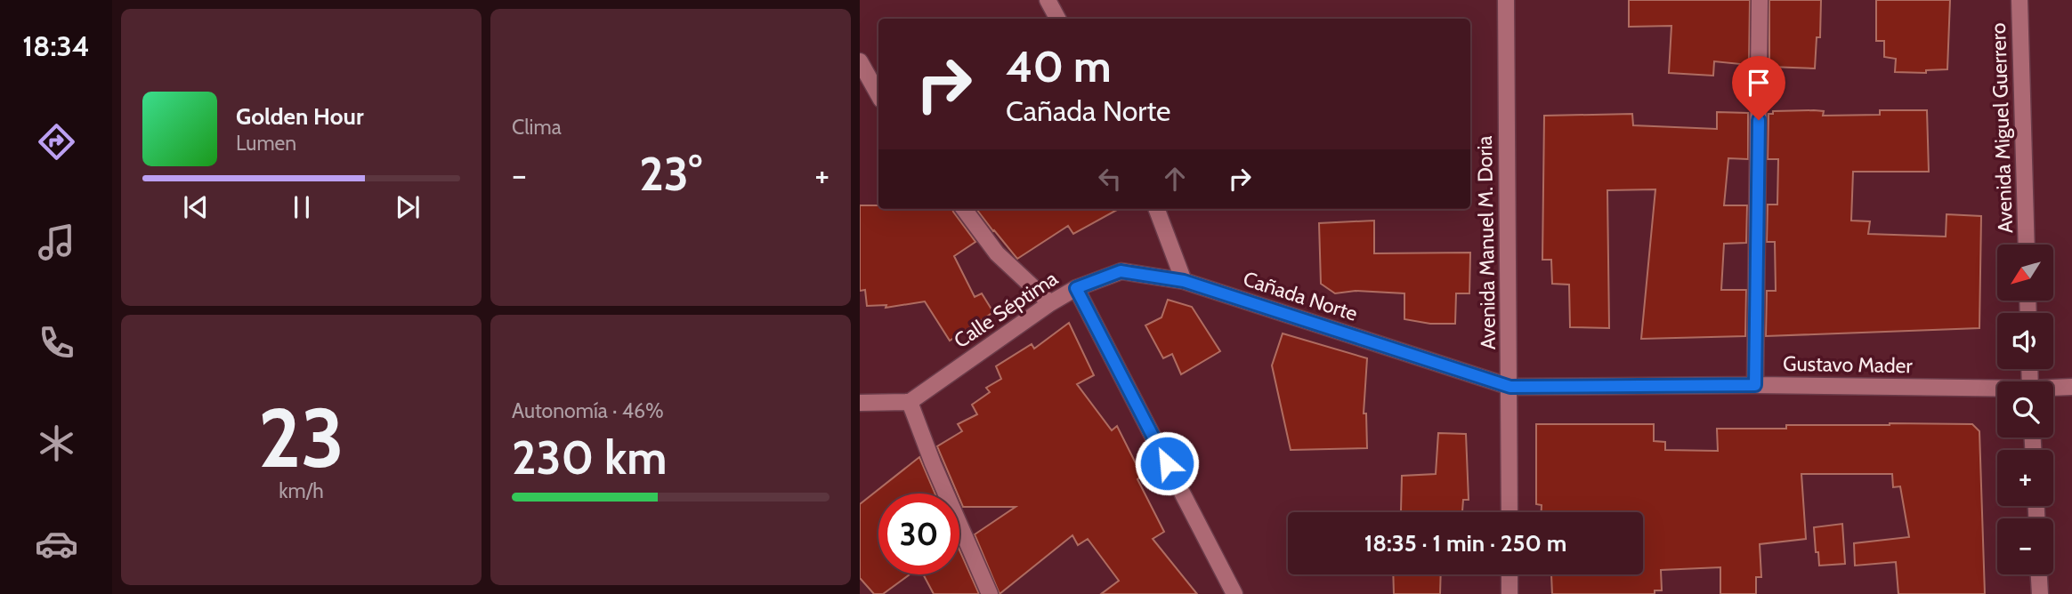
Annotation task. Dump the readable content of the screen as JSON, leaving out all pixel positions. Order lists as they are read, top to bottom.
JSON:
{
  "streets": {
    "street": [
      "Avenida Miguel Guerrero",
      "Avenida Manuel M. Doria",
      "Cañada Norte",
      "Calle Séptima",
      "Gustavo Mader"
    ]
  },
  "crossings": [
    ["Avenida Manuel M. Doria", "Cañada Norte"],
    ["Avenida Manuel M. Doria", "Gustavo Mader"],
    ["Cañada Norte", "Calle Séptima"],
    ["Cañada Norte", "Gustavo Mader"]
  ],
  "north": "bottom left",
  "page": {
    "tabs": "18:34",
    "tile": [
      "Clima",
      ["23", "km/h"],
      ["Autonomía · 46%", "230 km"]
    ],
    "turn": ["40 m", "Cañada Norte"],
    "song": ["Golden Hour", "Lumen"],
    "heat": ["−", "23°", "+"],
    "map_buttons": ["+", "−"],
    "limit": "30",
    "trip": "18:35 · 1 min · 250 m"
  }
}
